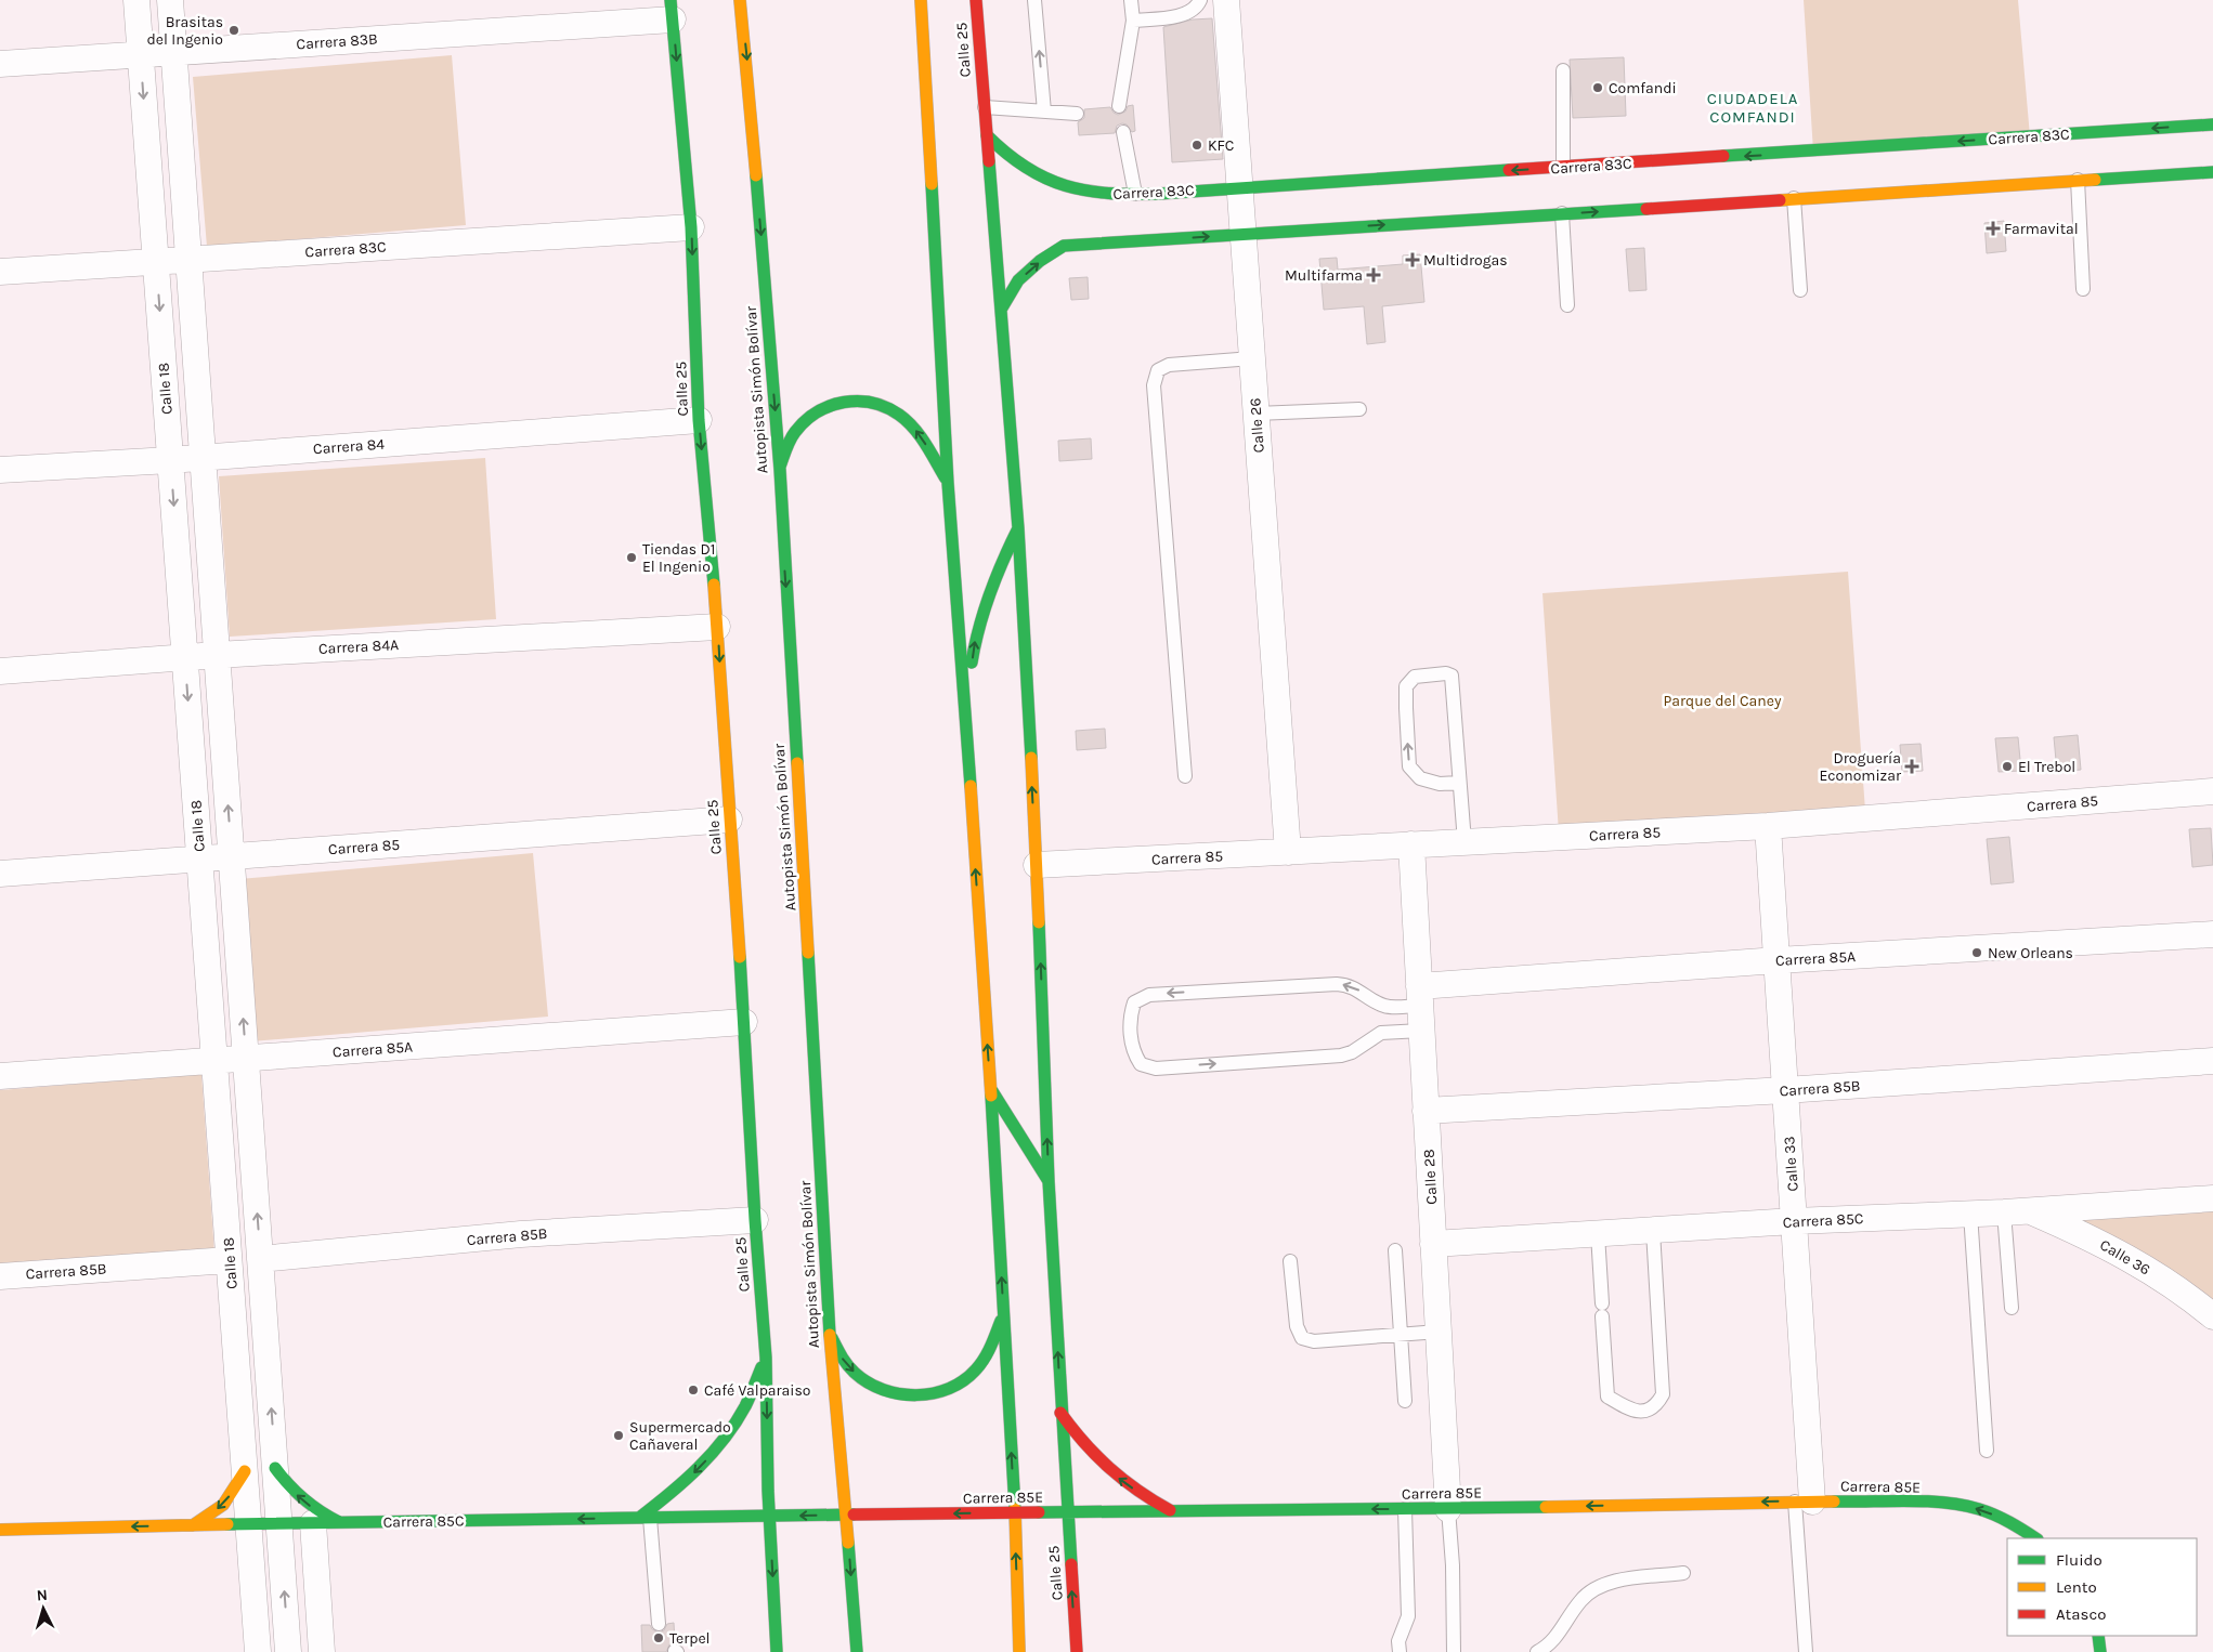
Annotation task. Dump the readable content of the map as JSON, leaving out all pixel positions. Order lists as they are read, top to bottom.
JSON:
{
  "streets": {
    "main road": [
      "Calle 25",
      "Carrera 83C",
      "Autopista Simón Bolívar",
      "Carrera 85C",
      "Carrera 85E"
    ],
    "street": [
      "Carrera 83B",
      "Calle 18",
      "Calle 26",
      "Carrera 84",
      "Carrera 84A",
      "Carrera 85",
      "Carrera 85A",
      "Carrera 85B",
      "Calle 33",
      "Calle 28",
      "Calle 36"
    ]
  },
  "crossings": [
    ["Carrera 83B", "Calle 25"],
    ["Carrera 83B", "Calle 18"],
    ["Calle 25", "Carrera 83C"],
    ["Calle 25", "Carrera 84"],
    ["Calle 25", "Carrera 84A"],
    ["Calle 25", "Carrera 85"],
    ["Calle 25", "Carrera 85A"],
    ["Calle 25", "Carrera 85B"],
    ["Calle 25", "Carrera 85C"],
    ["Calle 25", "Carrera 85E"],
    ["Carrera 83C", "Calle 18"],
    ["Carrera 83C", "Calle 26"],
    ["Calle 18", "Carrera 84"],
    ["Calle 18", "Carrera 84A"],
    ["Calle 18", "Carrera 85"],
    ["Calle 18", "Carrera 85A"],
    ["Calle 18", "Carrera 85B"],
    ["Calle 18", "Carrera 85C"],
    ["Autopista Simón Bolívar", "Carrera 85C"],
    ["Autopista Simón Bolívar", "Carrera 85E"],
    ["Calle 26", "Carrera 85"],
    ["Carrera 85", "Calle 33"],
    ["Carrera 85", "Calle 28"],
    ["Carrera 85A", "Calle 33"],
    ["Carrera 85A", "Calle 28"],
    ["Carrera 85B", "Calle 33"],
    ["Carrera 85B", "Calle 28"],
    ["Calle 33", "Carrera 85C"],
    ["Calle 33", "Carrera 85E"],
    ["Calle 28", "Carrera 85C"],
    ["Calle 28", "Carrera 85E"],
    ["Carrera 85C", "Calle 36"],
    ["Carrera 85C", "Carrera 85E"]
  ],
  "one_way": ["Autopista Simón Bolívar", "Carrera 85C", "Carrera 85E"],
  "districts": ["CIUDADELA COMFANDI"],
  "parks": ["Parque del Caney"],
  "places": {
    "other": [
      "Brasitas del Ingenio",
      "Comfandi",
      "KFC",
      "Tiendas D1 El Ingenio",
      "El Trebol",
      "New Orleans",
      "Café Valparaiso",
      "Supermercado Cañaveral",
      "Terpel"
    ],
    "health": [
      "Farmavital",
      "Multidrogas",
      "Multifarma",
      "Droguería Economizar"
    ]
  },
  "legend": ["Fluido", "Lento", "Atasco"],
  "north": "top"
}
